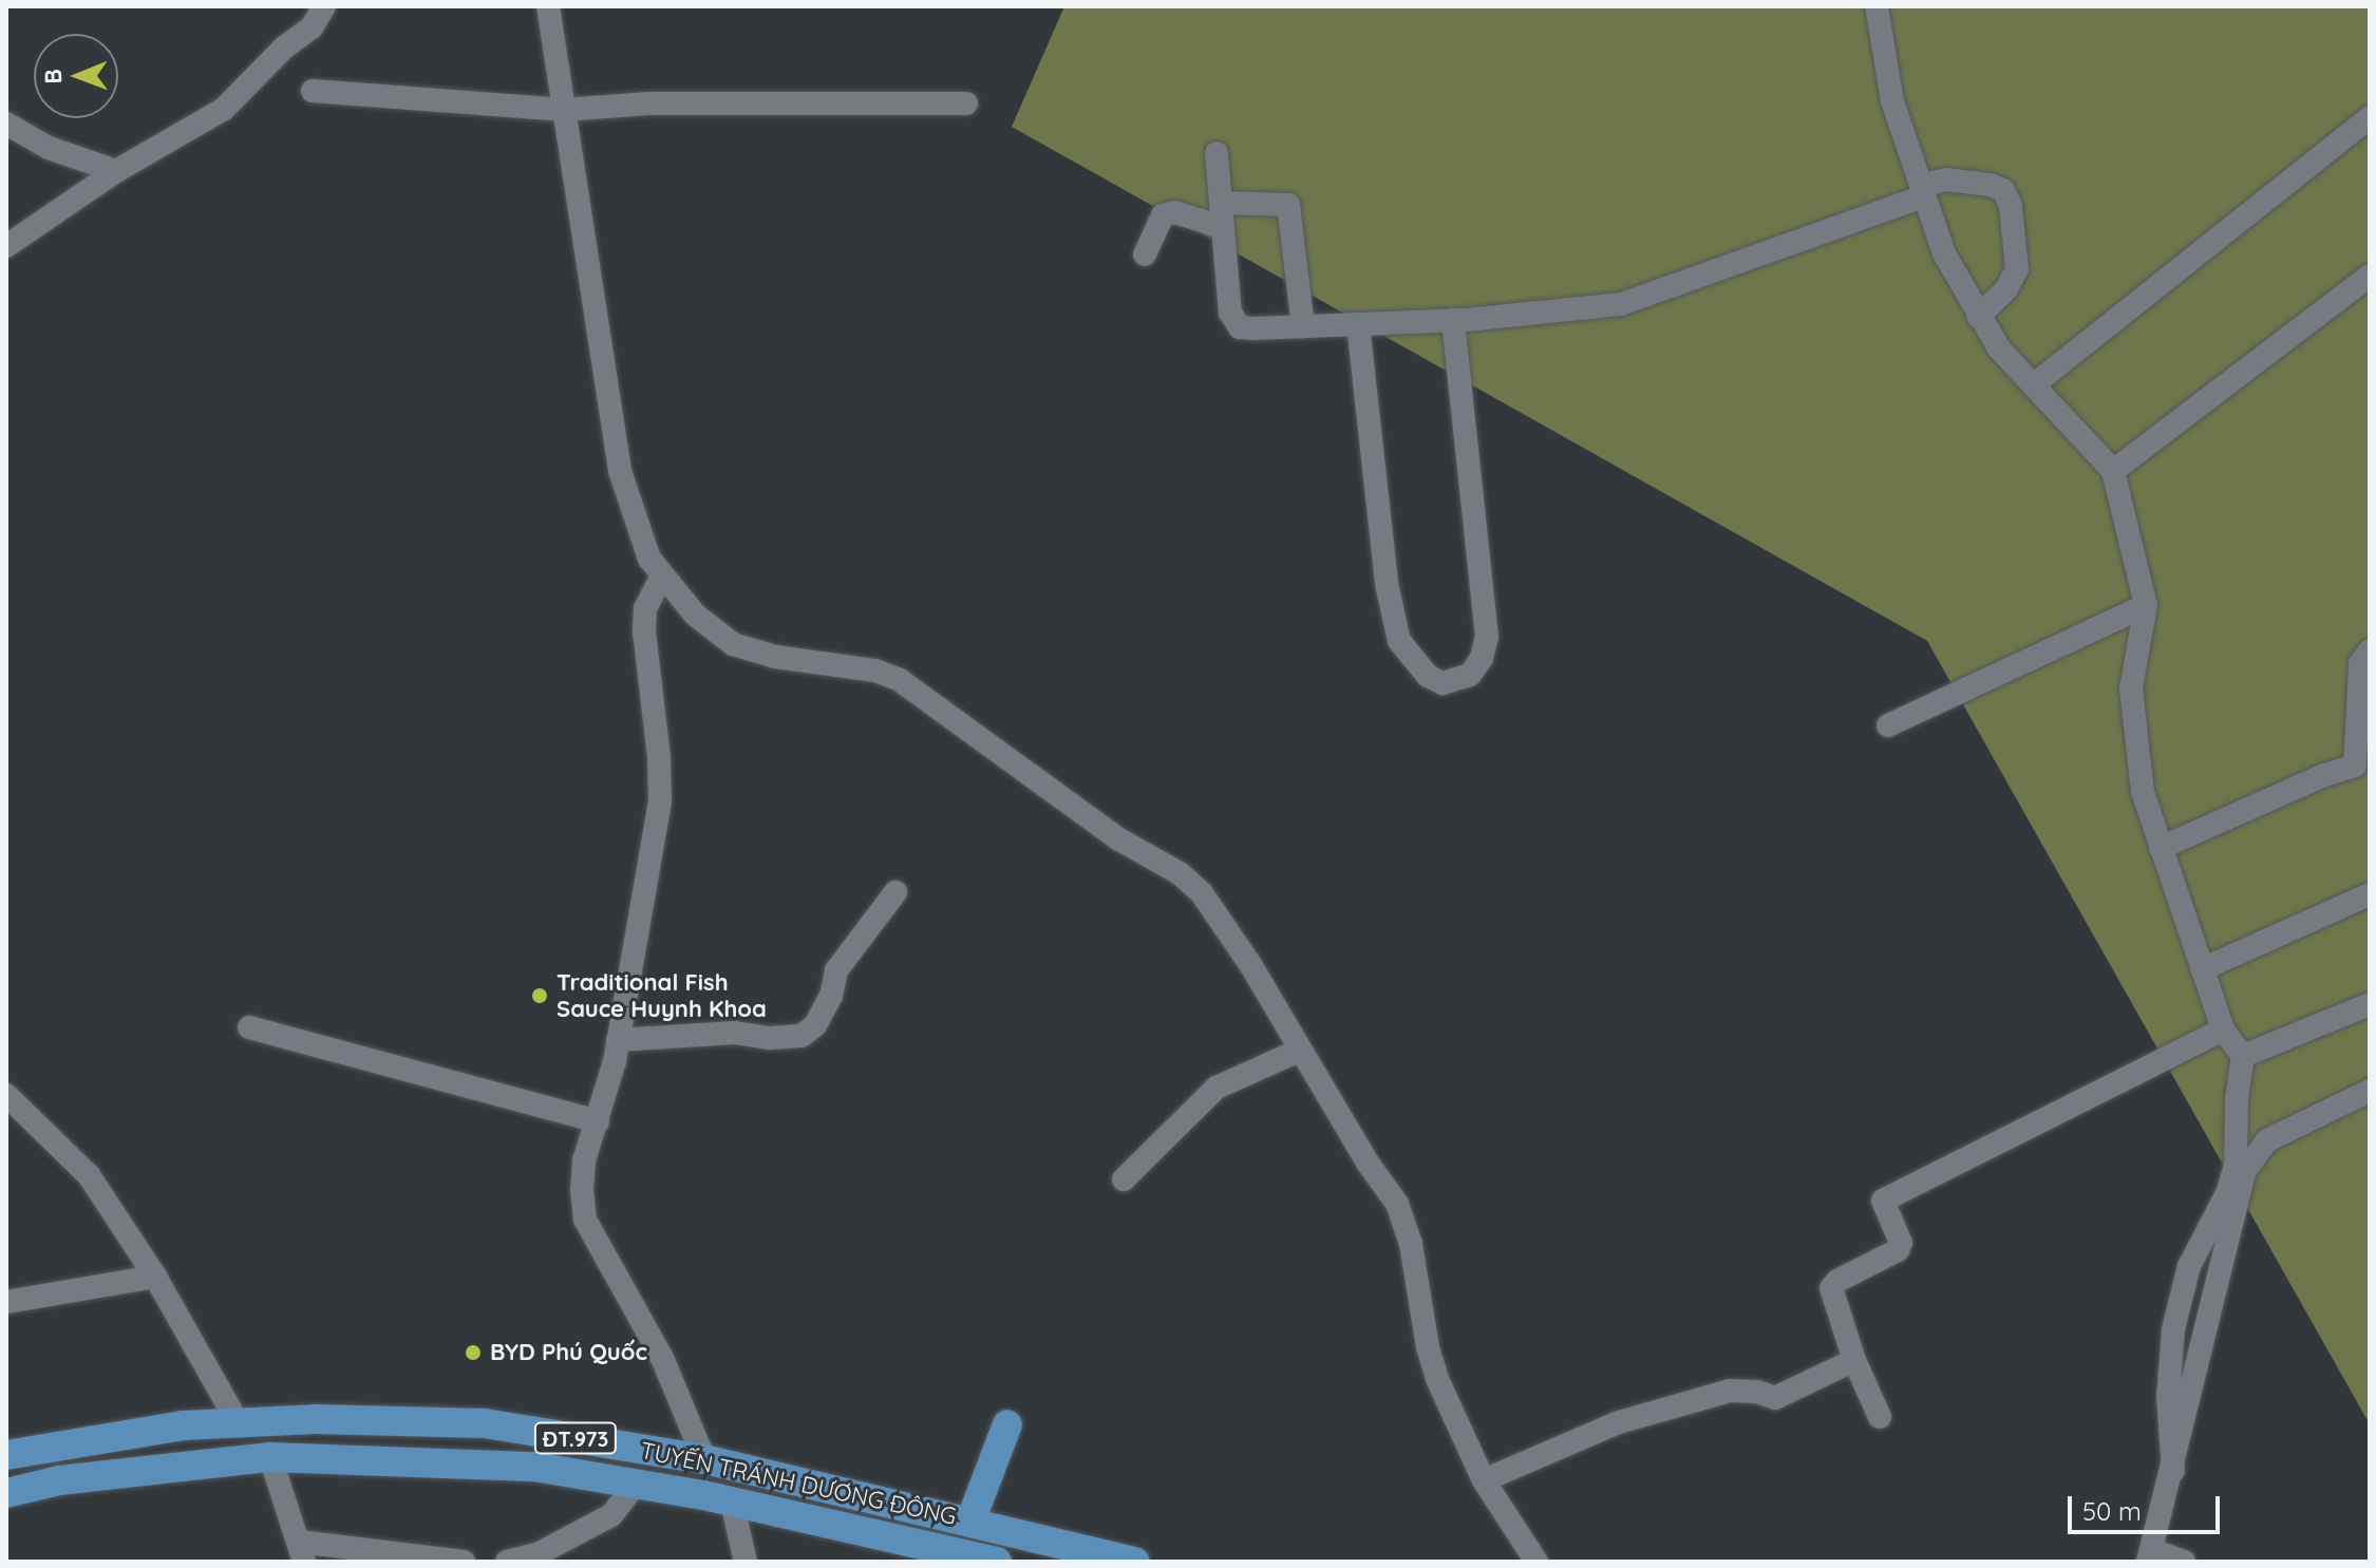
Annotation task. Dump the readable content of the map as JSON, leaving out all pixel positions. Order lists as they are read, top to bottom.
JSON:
{
  "streets": {
    "main road": ["ĐT.973", "TUYẾN TRÁNH DƯƠNG ĐÔNG"]
  },
  "places": ["Traditional Fish Sauce Huynh Khoa", "BYD Phú Quốc"],
  "scale_bar": "50 m",
  "north": "left"
}
